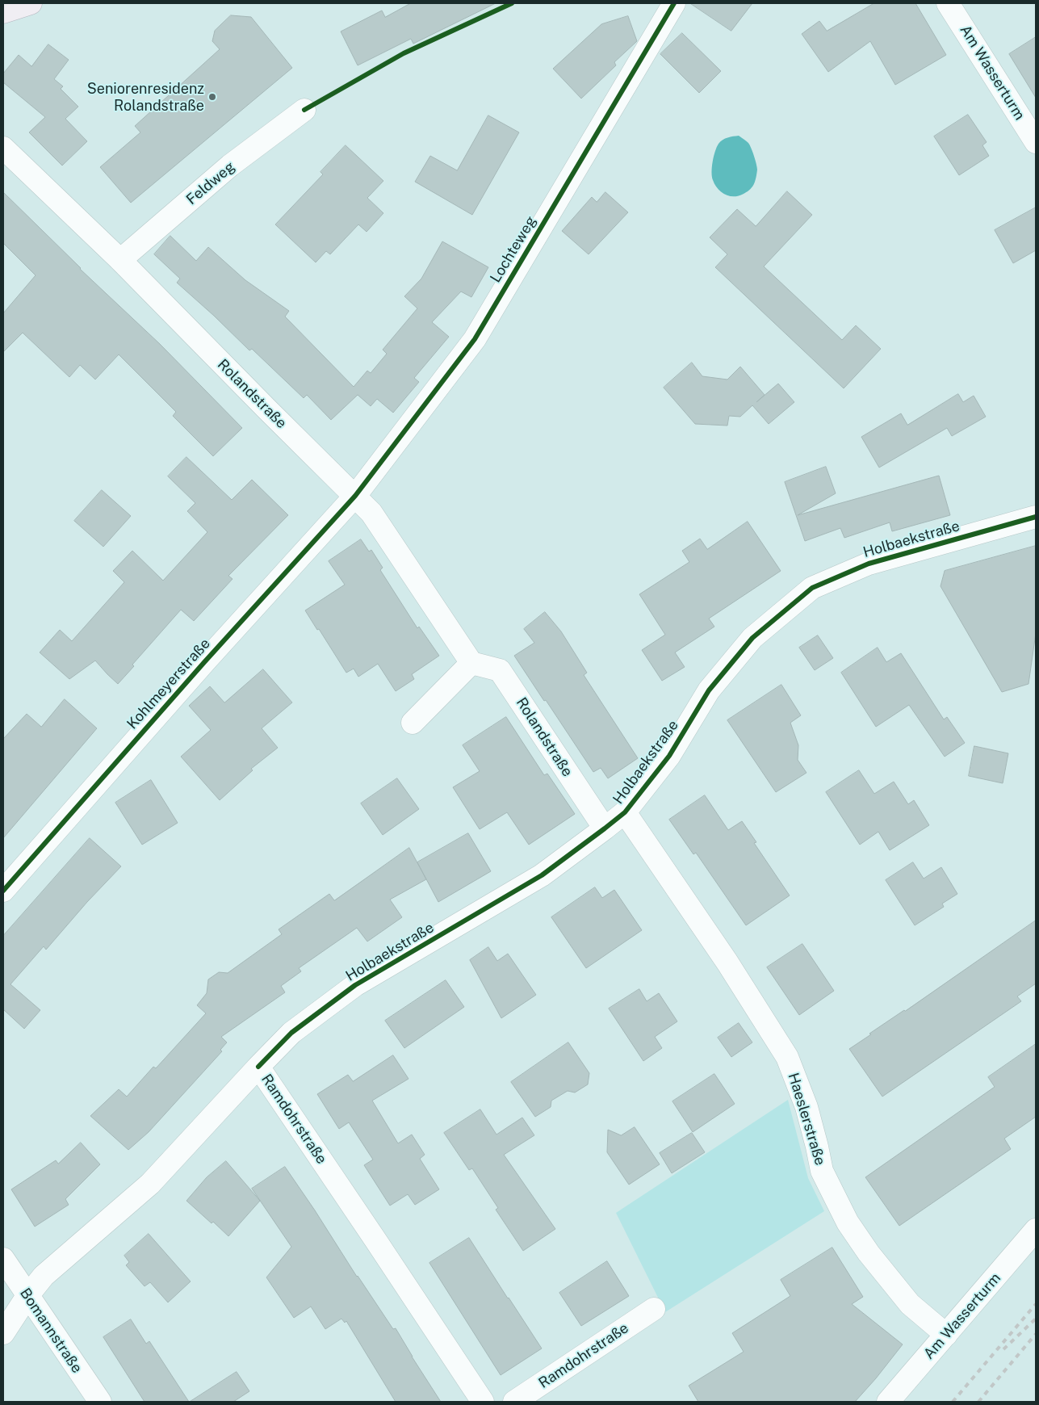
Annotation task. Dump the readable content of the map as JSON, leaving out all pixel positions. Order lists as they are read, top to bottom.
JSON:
{
  "streets": {
    "street": [
      "Am Wasserturm",
      "Feldweg",
      "Lochteweg",
      "Rolandstraße",
      "Holbaekstraße",
      "Kohlmeyerstraße",
      "Ramdohrstraße",
      "Haeslerstraße",
      "Bomannstraße"
    ]
  },
  "crossings": [
    ["Am Wasserturm", "Haeslerstraße"],
    ["Feldweg", "Rolandstraße"],
    ["Lochteweg", "Rolandstraße"],
    ["Lochteweg", "Kohlmeyerstraße"],
    ["Rolandstraße", "Holbaekstraße"],
    ["Rolandstraße", "Kohlmeyerstraße"],
    ["Holbaekstraße", "Ramdohrstraße"],
    ["Holbaekstraße", "Haeslerstraße"],
    ["Ramdohrstraße", "Bomannstraße"]
  ],
  "places": ["Seniorenresidenz Rolandstraße"]
}
